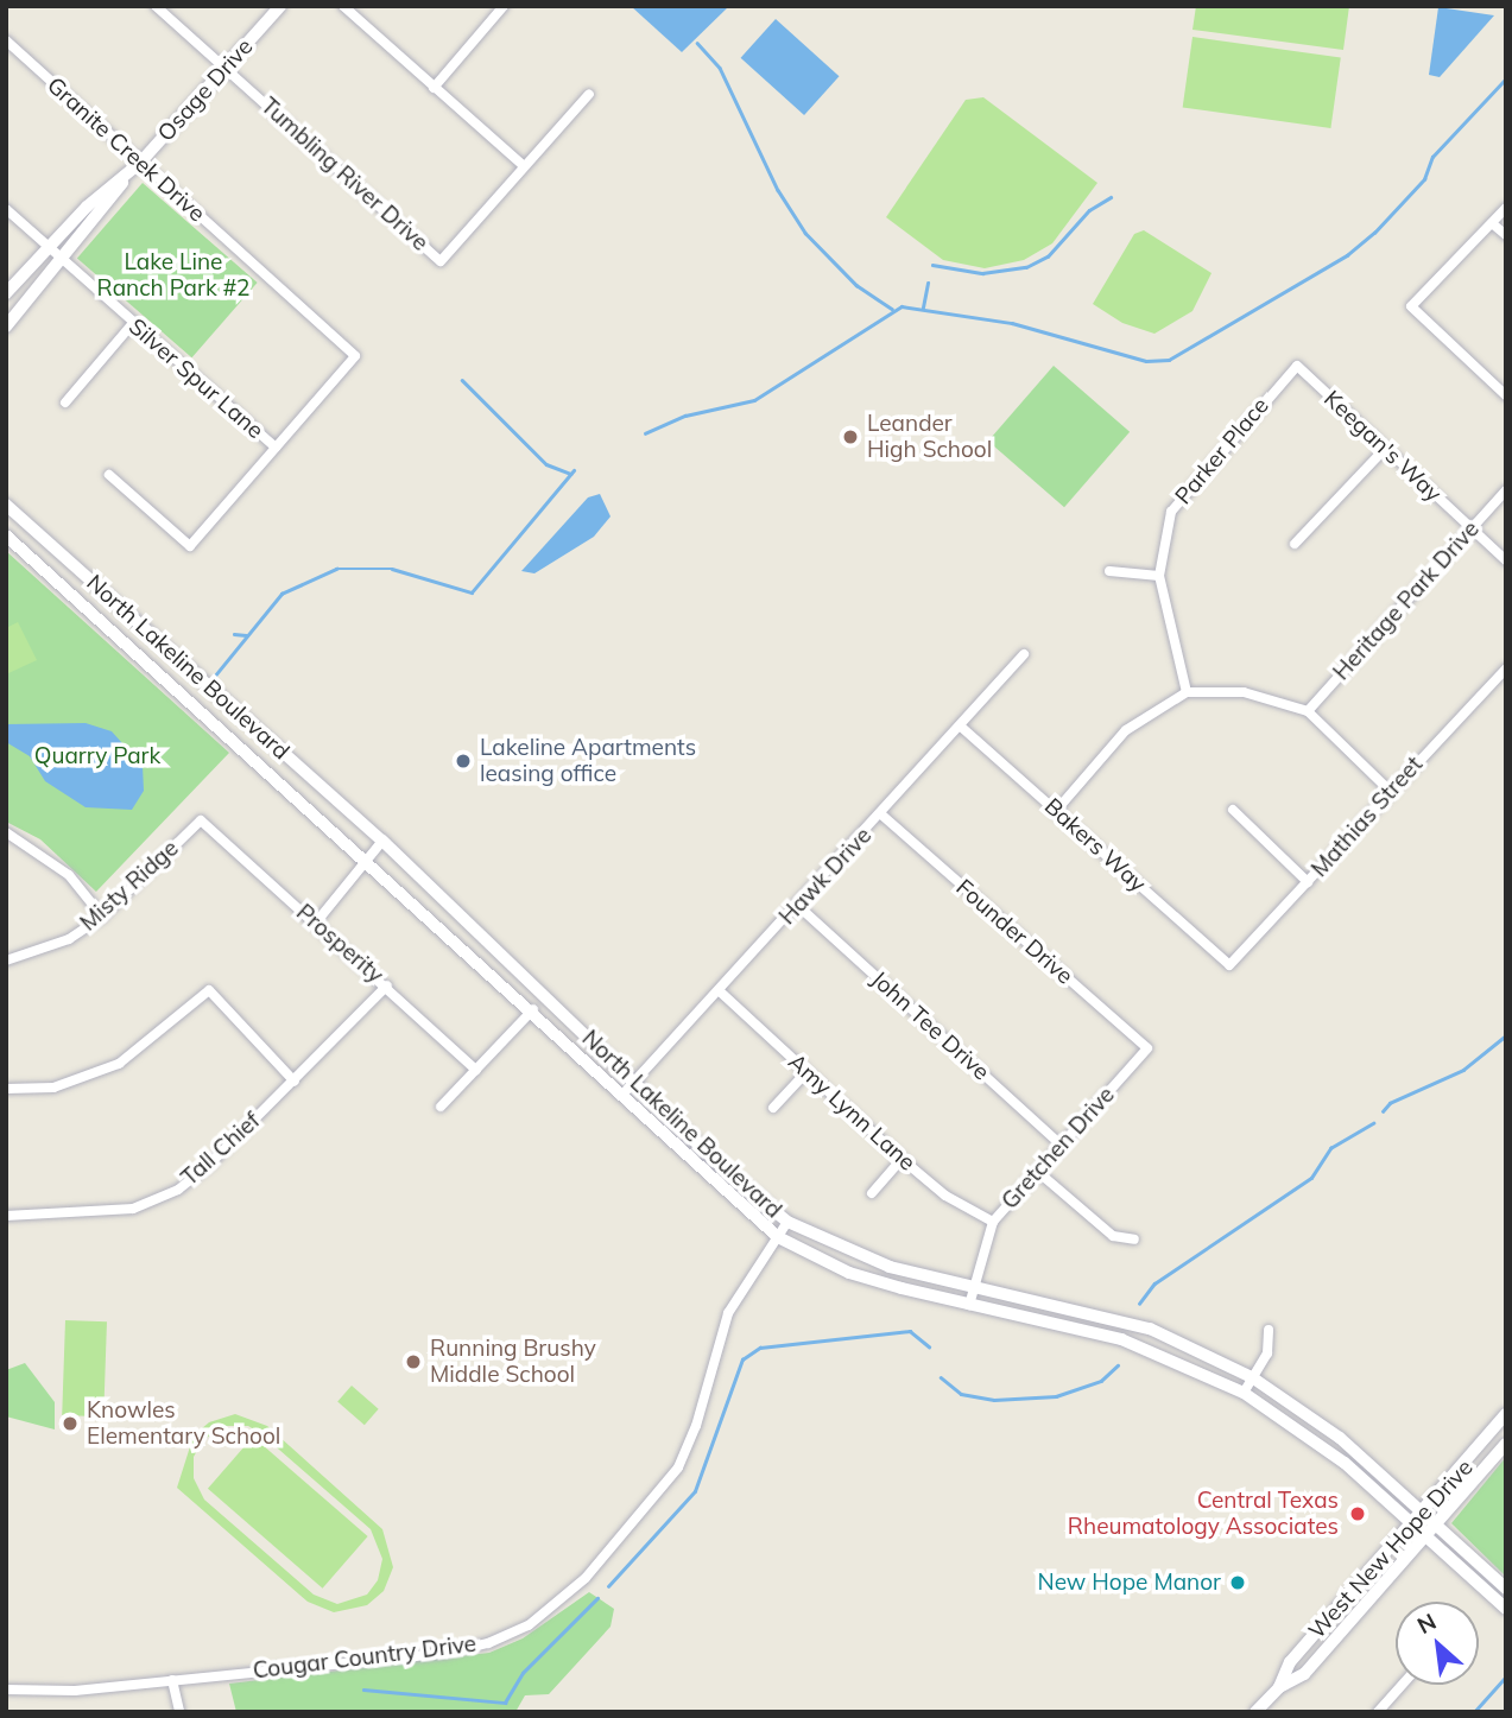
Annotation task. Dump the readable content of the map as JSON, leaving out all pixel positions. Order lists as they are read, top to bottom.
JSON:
{
  "streets": {
    "main road": ["North Lakeline Boulevard", "West New Hope Drive"],
    "street": [
      "Osage Drive",
      "Granite Creek Drive",
      "Tumbling River Drive",
      "Silver Spur Lane",
      "Keegan's Way",
      "Parker Place",
      "Heritage Park Drive",
      "Mathias Street",
      "Bakers Way",
      "Hawk Drive",
      "Misty Ridge",
      "Founder Drive",
      "Prosperity",
      "John Tee Drive",
      "Amy Lynn Lane",
      "Gretchen Drive",
      "Tall Chief",
      "Cougar Country Drive"
    ]
  },
  "crossings": [
    ["Osage Drive", "Granite Creek Drive"],
    ["Osage Drive", "Tumbling River Drive"],
    ["Osage Drive", "Silver Spur Lane"],
    ["Granite Creek Drive", "Silver Spur Lane"],
    ["Keegan's Way", "Parker Place"],
    ["Keegan's Way", "Heritage Park Drive"],
    ["North Lakeline Boulevard", "Hawk Drive"],
    ["North Lakeline Boulevard", "Gretchen Drive"],
    ["North Lakeline Boulevard", "West New Hope Drive"],
    ["North Lakeline Boulevard", "Cougar Country Drive"],
    ["Mathias Street", "Bakers Way"],
    ["Bakers Way", "Hawk Drive"],
    ["Hawk Drive", "Founder Drive"],
    ["Hawk Drive", "John Tee Drive"],
    ["Hawk Drive", "Amy Lynn Lane"],
    ["Misty Ridge", "Prosperity"],
    ["Founder Drive", "Gretchen Drive"],
    ["Prosperity", "Tall Chief"],
    ["John Tee Drive", "Gretchen Drive"],
    ["Amy Lynn Lane", "Gretchen Drive"]
  ],
  "parks": ["Lake Line Ranch Park #2", "Quarry Park"],
  "places": [
    "Leander High School",
    "Lakeline Apartments leasing office",
    "Running Brushy Middle School",
    "Knowles Elementary School",
    "Central Texas Rheumatology Associates",
    "New Hope Manor"
  ],
  "north": "top left"
}
